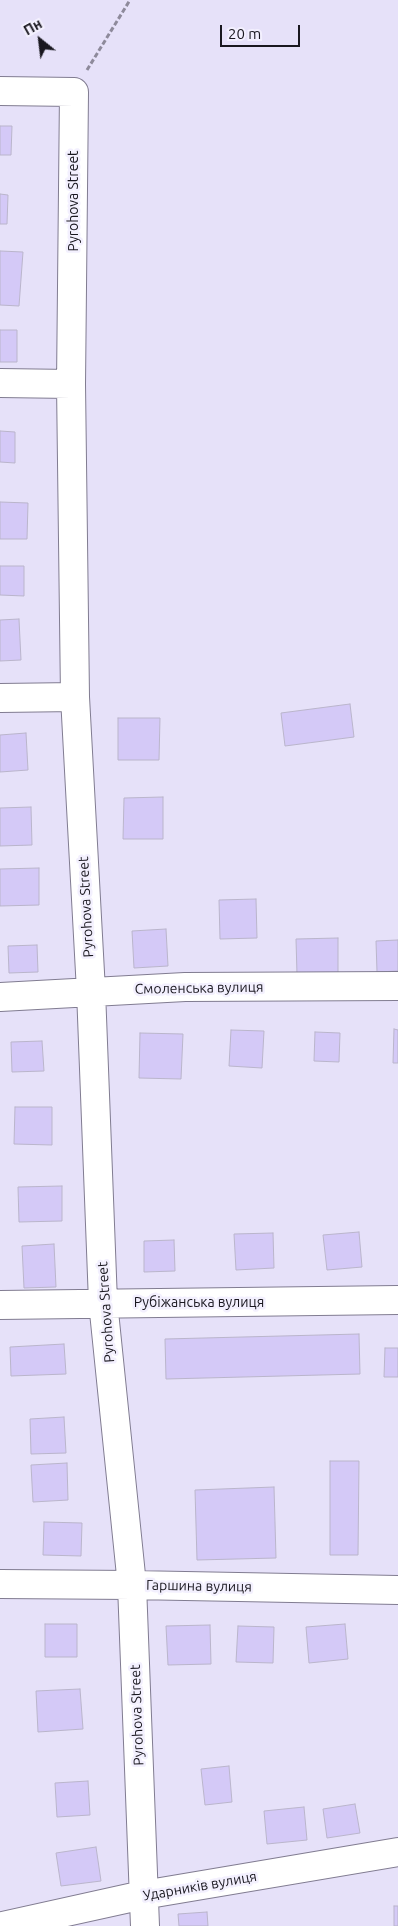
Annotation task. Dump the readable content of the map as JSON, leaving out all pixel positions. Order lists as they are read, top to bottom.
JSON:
{
  "streets": {
    "street": [
      "Pyrohova Street",
      "Смоленська вулиця",
      "Рубіжанська вулиця",
      "Гаршина вулиця",
      "Ударників вулиця"
    ]
  },
  "crossings": [
    ["Pyrohova Street", "Смоленська вулиця"],
    ["Pyrohova Street", "Рубіжанська вулиця"],
    ["Pyrohova Street", "Гаршина вулиця"],
    ["Pyrohova Street", "Ударників вулиця"]
  ],
  "scale_bar": "20 m",
  "north": "top left"
}
